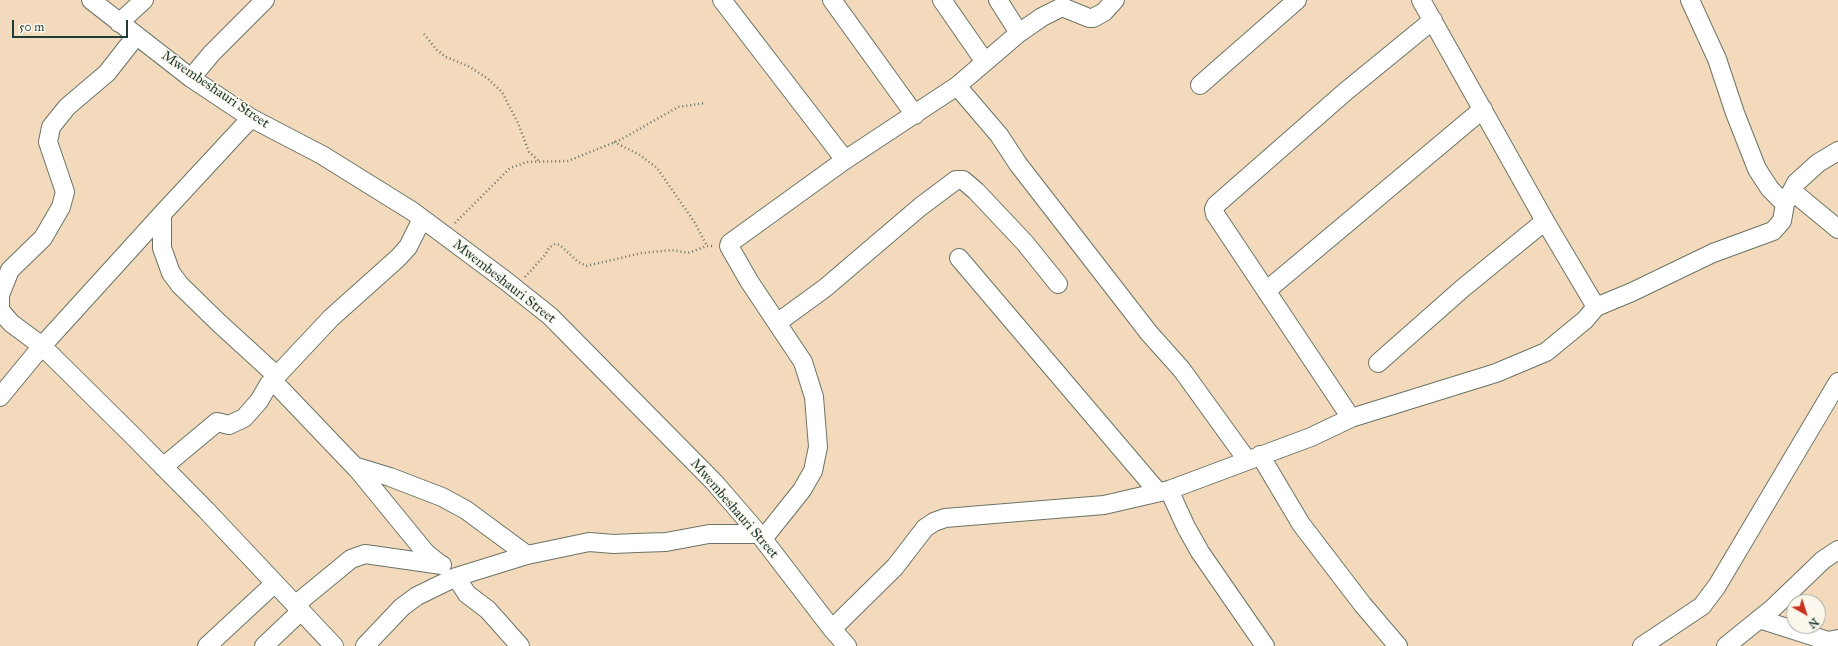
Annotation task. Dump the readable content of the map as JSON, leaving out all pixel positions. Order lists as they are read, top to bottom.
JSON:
{
  "streets": {
    "street": ["Mwembeshauri Street"]
  },
  "scale_bar": "50 m",
  "north": "bottom right"
}
